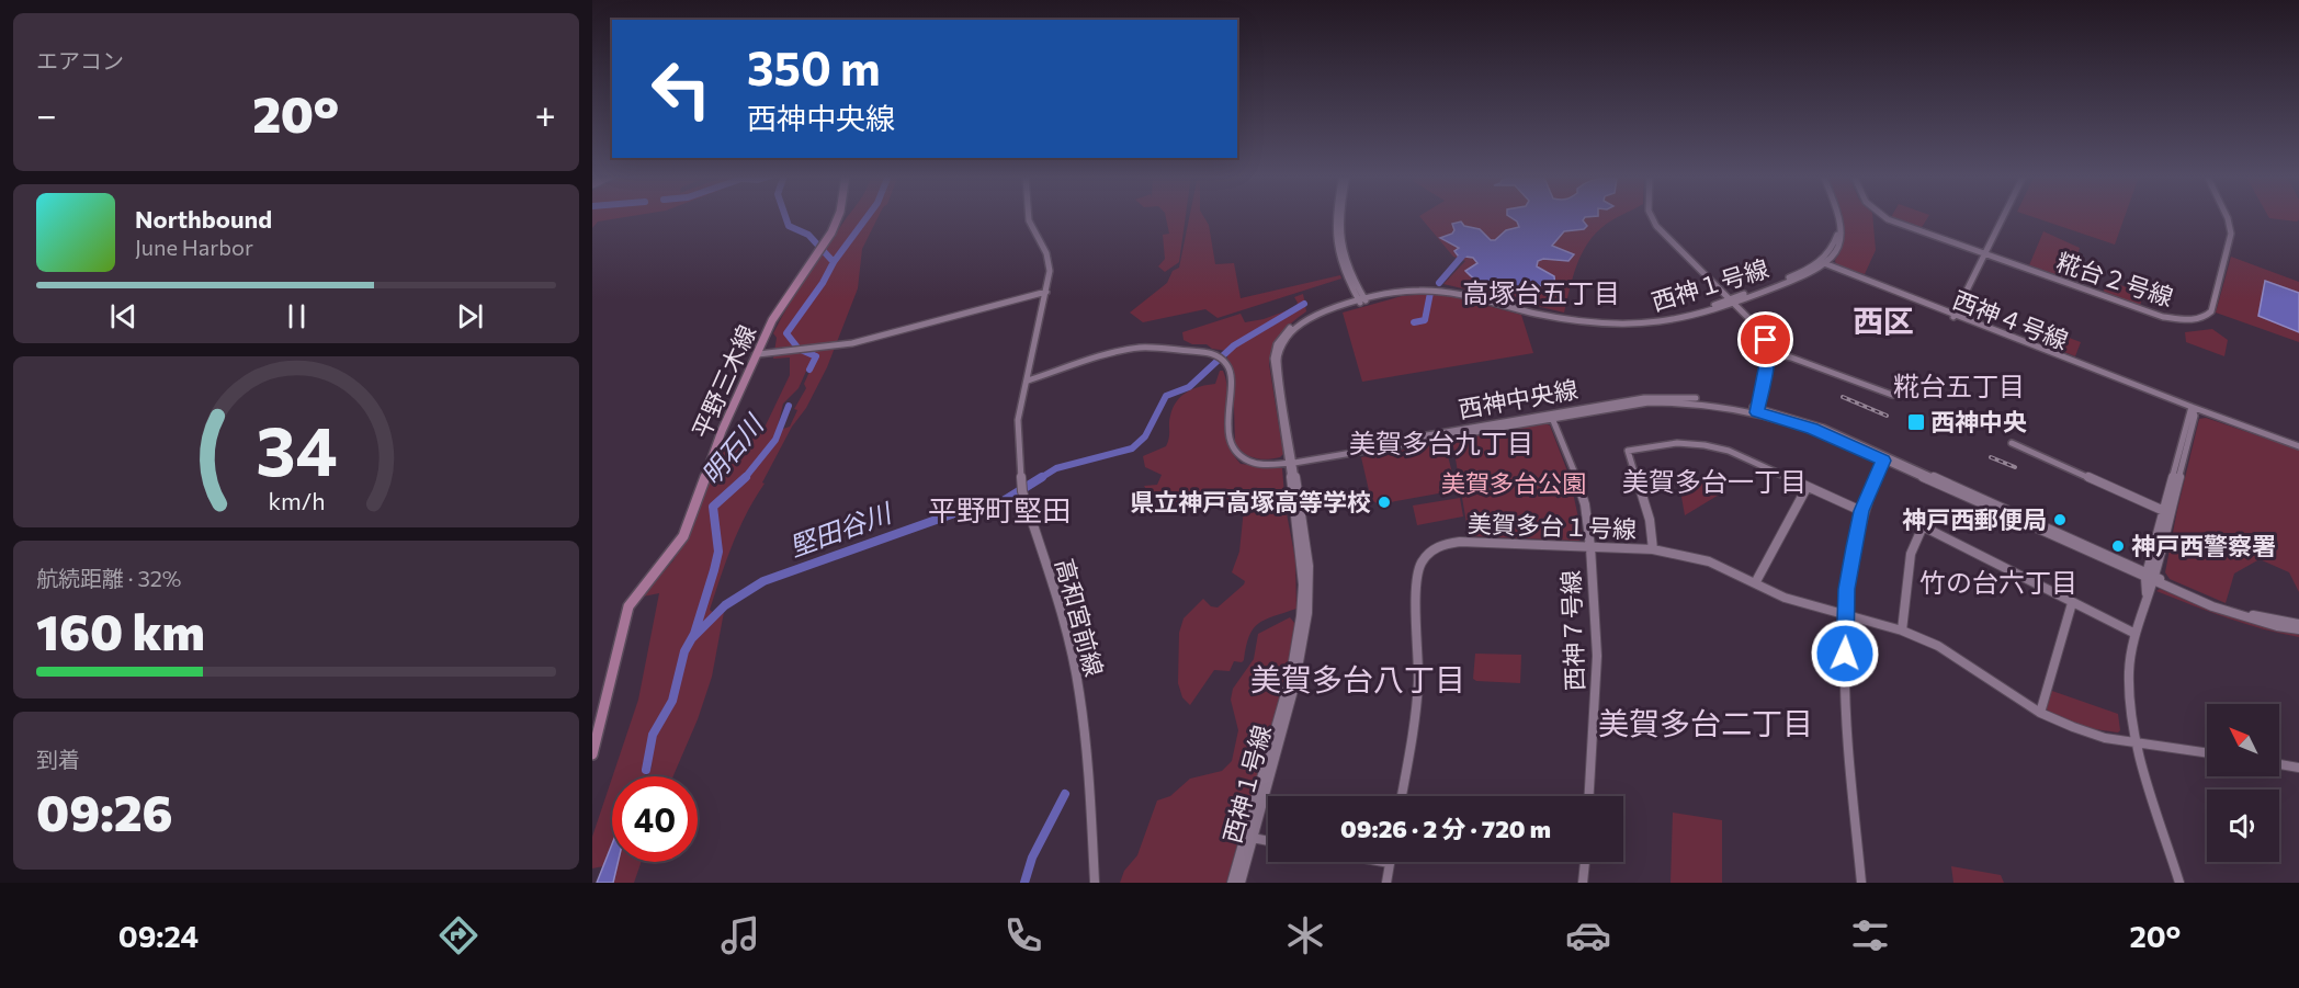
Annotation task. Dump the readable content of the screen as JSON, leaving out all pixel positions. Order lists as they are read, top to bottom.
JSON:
{
  "streets": {
    "main road": ["平野三木線"],
    "street": [
      "糀台２号線",
      "西神１号線",
      "西神４号線",
      "西神中央線",
      "美賀多台１号線",
      "高和宮前線",
      "西神７号線"
    ]
  },
  "crossings": [
    ["西神１号線", "西神４号線"],
    ["西神１号線", "西神中央線"],
    ["西神中央線", "高和宮前線"],
    ["西神中央線", "西神７号線"],
    ["美賀多台１号線", "西神７号線"]
  ],
  "districts": [
    "高塚台五丁目",
    "西区",
    "糀台五丁目",
    "美賀多台九丁目",
    "美賀多台一丁目",
    "平野町堅田",
    "竹の台六丁目",
    "美賀多台八丁目",
    "美賀多台二丁目"
  ],
  "water": ["明石川", "堅田谷川"],
  "parks": ["美賀多台公園"],
  "places": {
    "transit": ["西神中央"],
    "other": ["県立神戸高塚高等学校", "神戸西郵便局", "神戸西警察署"]
  },
  "north": "top left",
  "page": {
    "tile": [
      "エアコン",
      ["航続距離 · 32%", "160 km"],
      ["到着", "09:26"]
    ],
    "turn": ["350 m", "西神中央線"],
    "heat": ["−", "20°", "+"],
    "song": ["Northbound", "June Harbor"],
    "limit": "40",
    "trip": "09:26 · 2 分 · 720 m",
    "tabs": ["09:24", "20°"],
    "gauge": ["34", "km/h"]
  }
}
